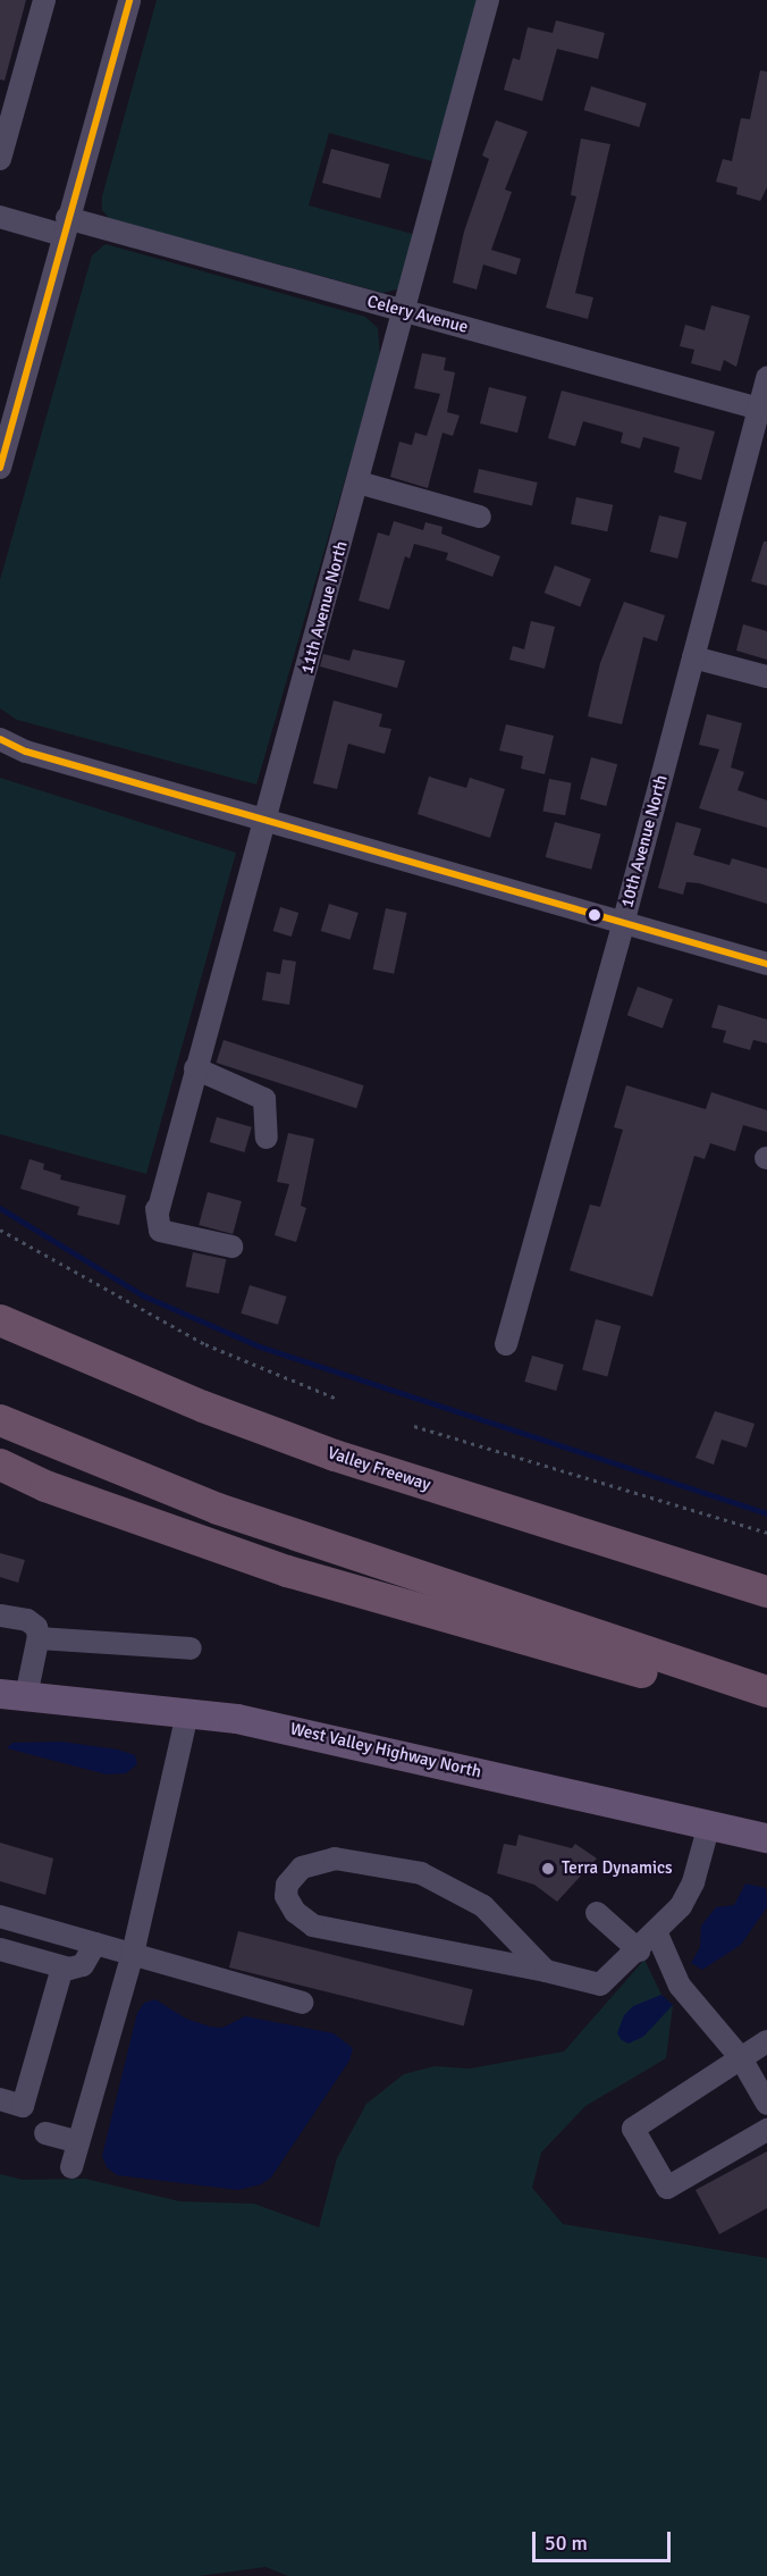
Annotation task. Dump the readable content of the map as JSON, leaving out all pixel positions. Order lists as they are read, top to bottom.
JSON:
{
  "streets": {
    "highway": ["Valley Freeway"],
    "main road": ["West Valley Highway North"],
    "street": ["Celery Avenue", "11th Avenue North", "10th Avenue North"]
  },
  "crossings": [
    ["Celery Avenue", "11th Avenue North"],
    ["Celery Avenue", "10th Avenue North"]
  ],
  "places": ["Terra Dynamics"],
  "scale_bar": "50 m"
}
